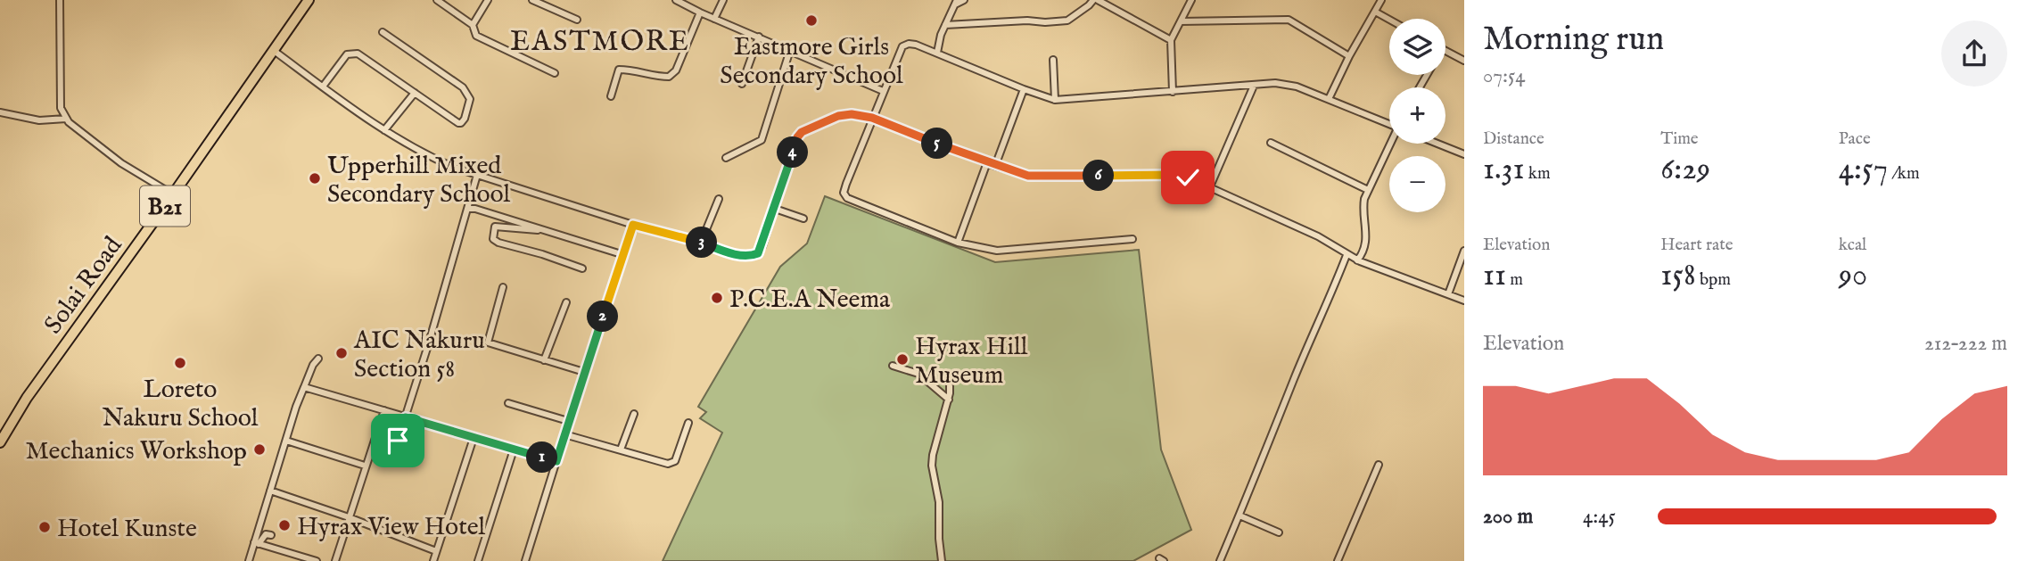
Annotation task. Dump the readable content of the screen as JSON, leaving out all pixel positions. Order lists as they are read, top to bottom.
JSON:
{
  "streets": {
    "highway": ["B21", "Solai Road"]
  },
  "crossings": [
    ["B21", "Solai Road"]
  ],
  "districts": ["EASTMORE"],
  "places": [
    "Eastmore Girls Secondary School",
    "Upperhill Mixed Secondary School",
    "P.C.E.A Neema",
    "AIC Nakuru Section 58",
    "Hyrax Hill Museum",
    "Loreto Nakuru School",
    "Mechanics Workshop",
    "Hyrax View Hotel",
    "Hotel Kunste"
  ],
  "page": {
    "heading": ["Morning run", "07:54"],
    "map_buttons": ["+", "−"],
    "stats": [
      ["Distance", "1.31 km"],
      ["Time", "6:29"],
      ["Pace", "4:57 /km"],
      ["Elevation", "11 m"],
      ["Heart rate", "158 bpm"],
      ["kcal", "90"]
    ],
    "pins": [
      "5",
      "4",
      "6",
      "3",
      "2",
      "1"
    ],
    "chart": ["Elevation", "212–222 m"],
    "list": [
      {
        "name": "200 m",
        "note": "4:45"
      }
    ]
  }
}
